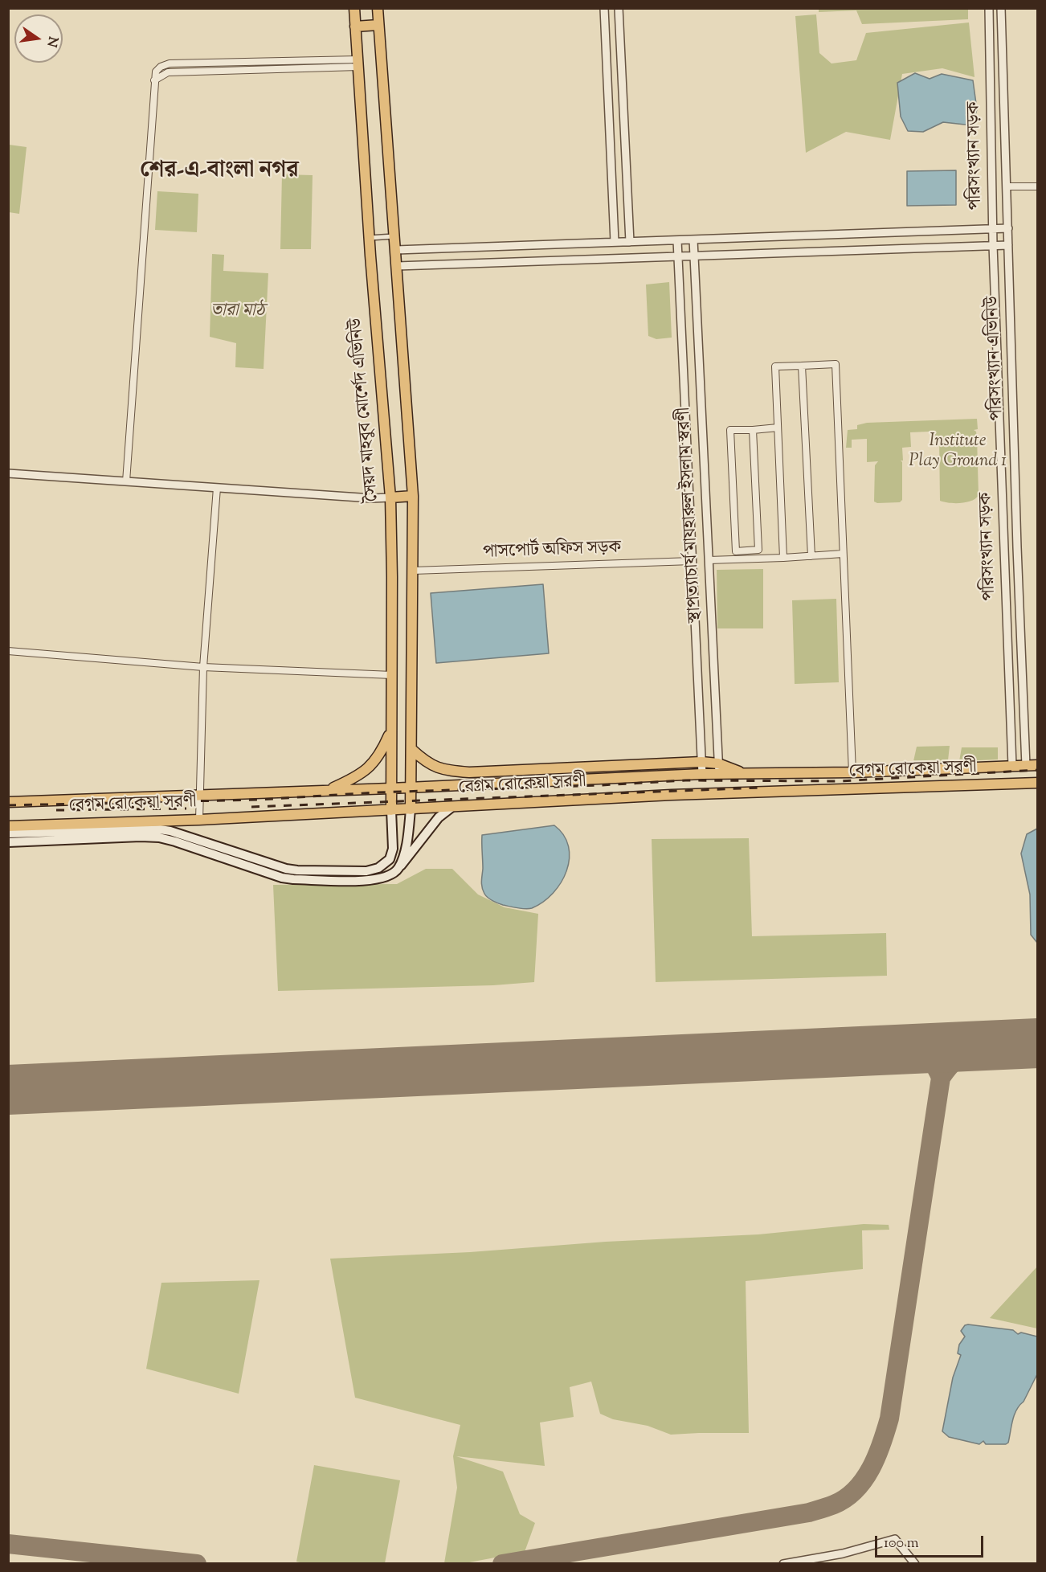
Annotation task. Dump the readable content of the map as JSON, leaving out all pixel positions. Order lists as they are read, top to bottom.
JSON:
{
  "streets": {
    "main road": ["সৈয়দ মাহবুব মোর্শেদ এভিনিউ", "বেগম রোকেয়া সরণী"],
    "street": [
      "পরিসংখ্যান সড়ক",
      "পরিসংখ্যান এভিনিউ",
      "স্থাপত্যাচার্য মাযহারুল ইসলাম স্বরণী",
      "পাসপোর্ট অফিস সড়ক"
    ]
  },
  "crossings": [
    ["পরিসংখ্যান সড়ক", "বেগম রোকেয়া সরণী"],
    ["পরিসংখ্যান এভিনিউ", "বেগম রোকেয়া সরণী"],
    ["সৈয়দ মাহবুব মোর্শেদ এভিনিউ", "বেগম রোকেয়া সরণী"],
    ["স্থাপত্যাচার্য মাযহারুল ইসলাম স্বরণী", "পাসপোর্ট অফিস সড়ক"],
    ["স্থাপত্যাচার্য মাযহারুল ইসলাম স্বরণী", "বেগম রোকেয়া সরণী"]
  ],
  "districts": ["শের-এ-বাংলা নগর"],
  "parks": ["তারা মাঠ", "Institute Play Ground 1"],
  "scale_bar": "100 m",
  "north": "right"
}
